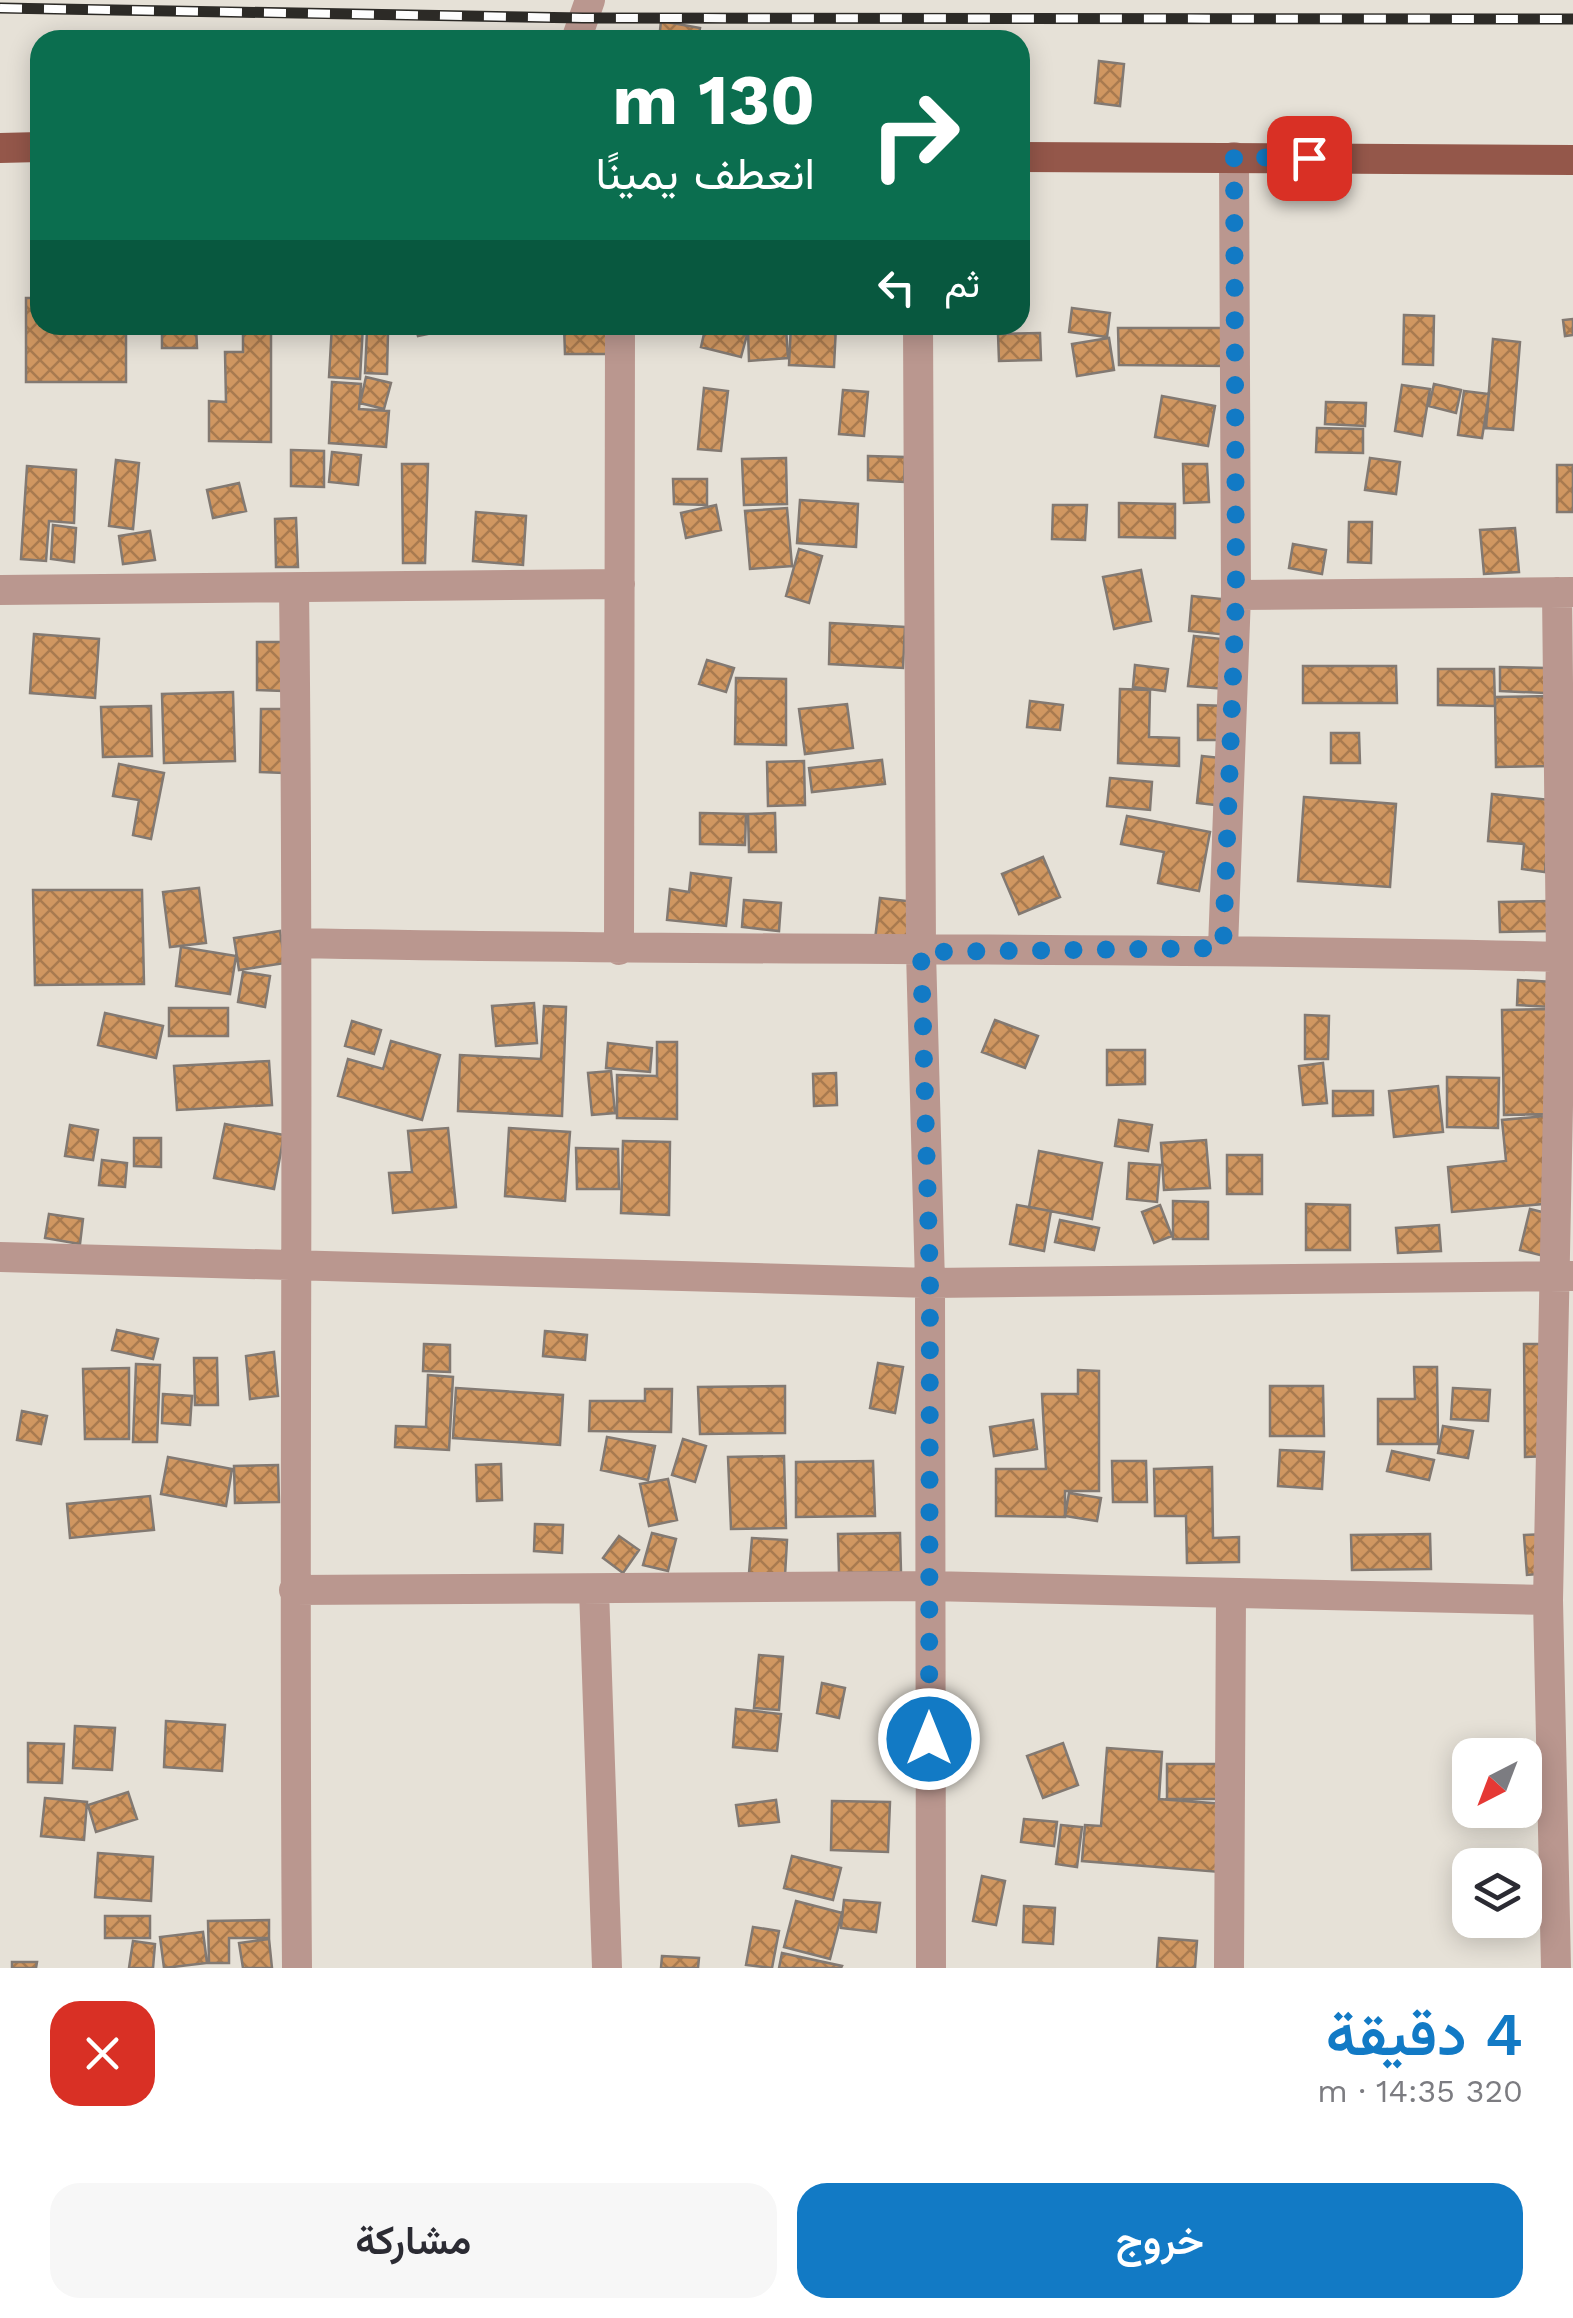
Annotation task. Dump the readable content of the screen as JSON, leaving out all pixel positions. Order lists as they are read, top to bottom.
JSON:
{
  "north": "bottom left",
  "page": {
    "turn": ["130 m", "انعطف يمينًا"],
    "then": "ثم",
    "heading": ["4 دقيقة", "320 m · 14:35"],
    "buttons": ["خروج", "مشاركة"]
  }
}
